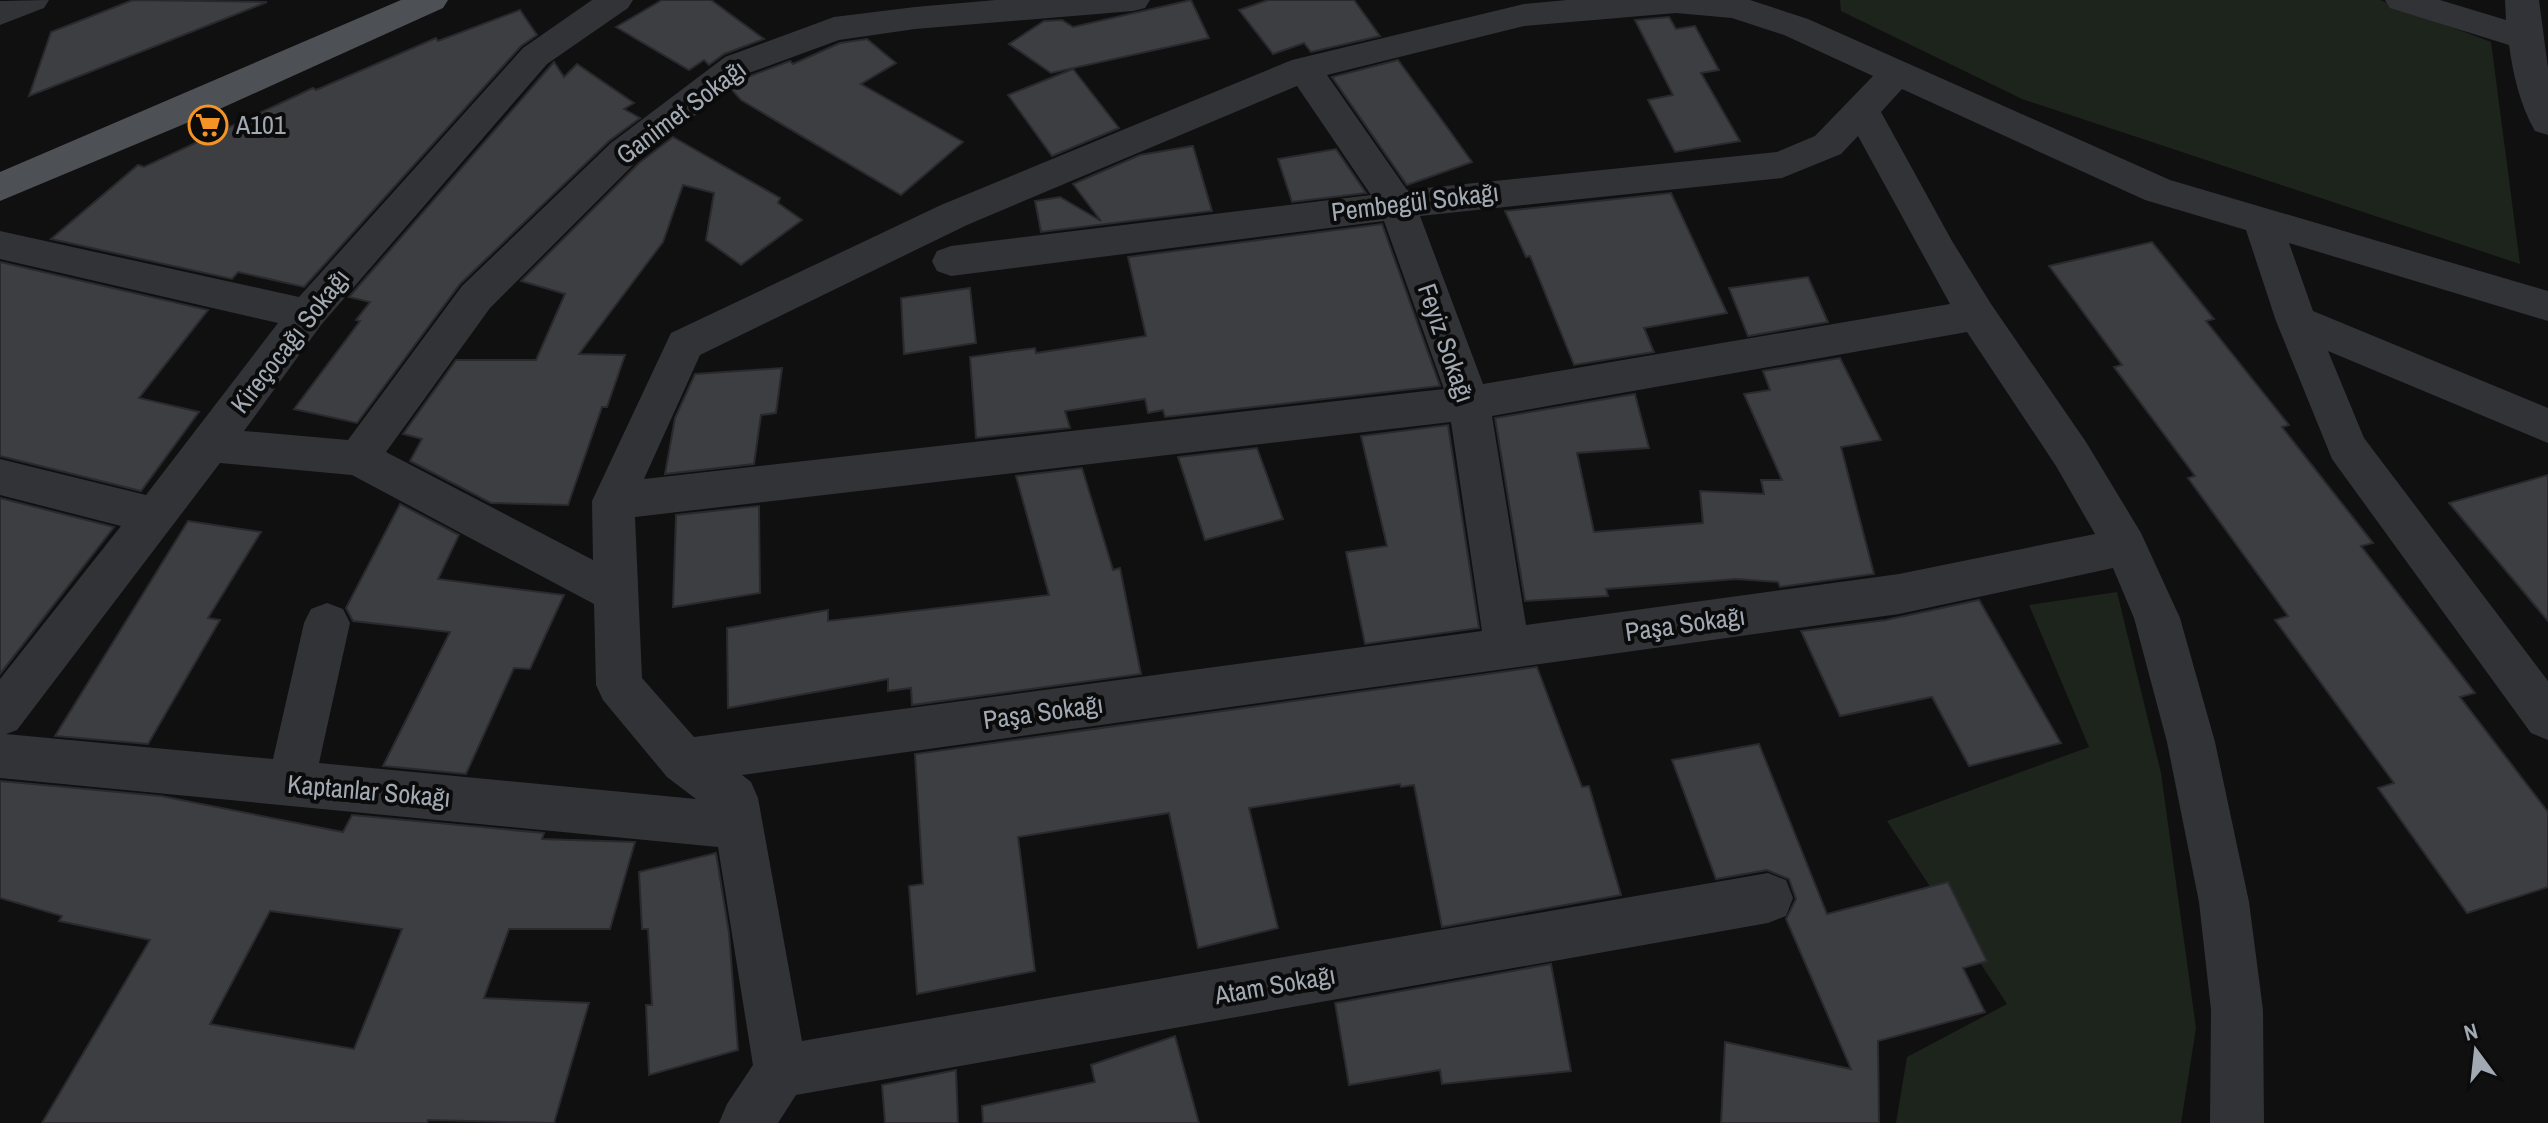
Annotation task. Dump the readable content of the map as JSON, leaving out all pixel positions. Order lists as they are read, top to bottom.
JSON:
{
  "streets": {
    "street": [
      "Ganimet Sokağı",
      "Pembegül Sokağı",
      "Kireçocağı Sokağı",
      "Feyiz Sokağı",
      "Paşa Sokağı",
      "Kaptanlar Sokağı",
      "Atam Sokağı"
    ]
  },
  "crossings": [
    ["Pembegül Sokağı", "Feyiz Sokağı"],
    ["Feyiz Sokağı", "Paşa Sokağı"]
  ],
  "places": {
    "supermarket": ["A101"]
  },
  "north": "top"
}
